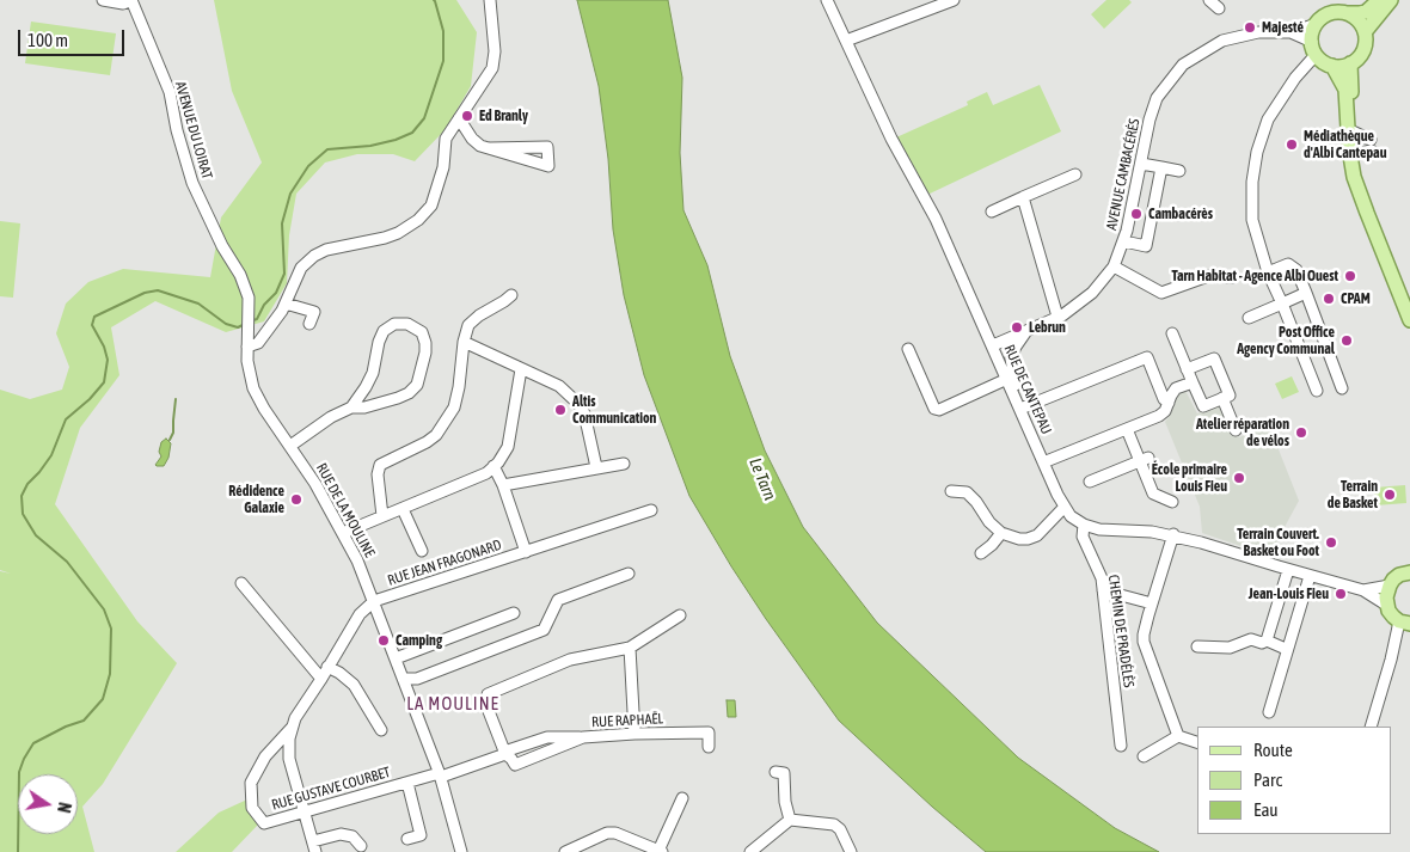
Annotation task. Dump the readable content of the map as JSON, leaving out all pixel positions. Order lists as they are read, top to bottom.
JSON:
{
  "streets": {
    "street": [
      "AVENUE DU LOIRAT",
      "AVENUE CAMBACÉRÈS",
      "RUE DE CANTEPAU",
      "RUE DE LA MOULINE",
      "RUE JEAN FRAGONARD",
      "CHEMIN DE PRADÉLÈS",
      "RUE RAPHAËL",
      "RUE GUSTAVE COURBET"
    ]
  },
  "crossings": [
    ["AVENUE DU LOIRAT", "RUE DE LA MOULINE"],
    ["AVENUE CAMBACÉRÈS", "RUE DE CANTEPAU"],
    ["RUE DE CANTEPAU", "CHEMIN DE PRADÉLÈS"],
    ["RUE DE LA MOULINE", "RUE JEAN FRAGONARD"],
    ["RUE DE LA MOULINE", "RUE GUSTAVE COURBET"]
  ],
  "districts": ["LA MOULINE"],
  "water": ["Le Tarn"],
  "places": [
    "Majesté",
    "Ed Branly",
    "Médiathèque d'Albi Cantepau",
    "Cambacérès",
    "Tarn Habitat - Agence Albi Ouest",
    "CPAM",
    "Lebrun",
    "Post Office Agency Communal",
    "Altis Communication",
    "Atelier réparation de vélos",
    "École primaire Louis Fieu",
    "Terrain de Basket",
    "Rédidence Galaxie",
    "Terrain Couvert. Basket ou Foot",
    "Jean-Louis Fieu",
    "Camping"
  ],
  "legend": ["Route", "Parc", "Eau"],
  "scale_bar": "100 m",
  "north": "right"
}
